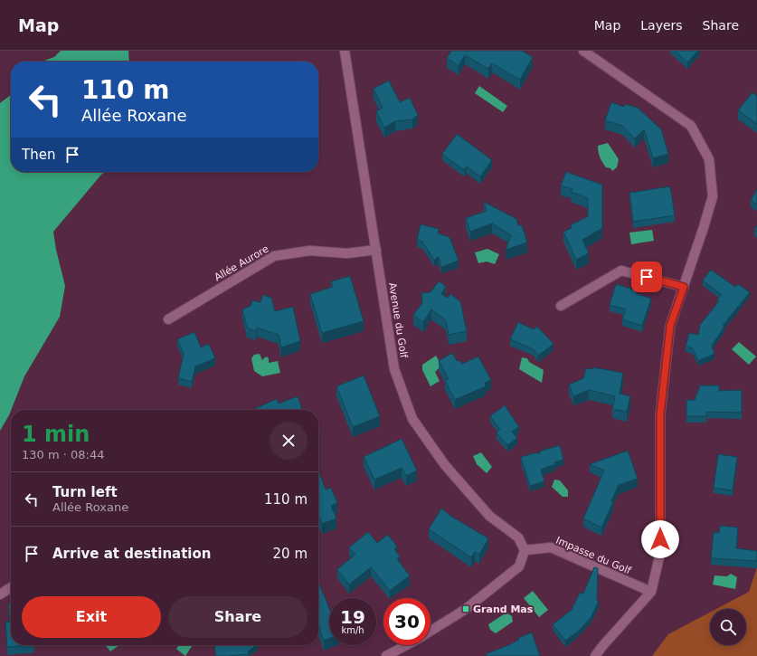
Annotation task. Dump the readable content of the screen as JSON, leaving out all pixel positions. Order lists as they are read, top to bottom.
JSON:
{
  "streets": {
    "street": ["Allée Aurore", "Avenue du Golf", "Impasse du Golf"]
  },
  "crossings": [
    ["Allée Aurore", "Avenue du Golf"],
    ["Avenue du Golf", "Impasse du Golf"]
  ],
  "places": {
    "transit": ["Grand Mas"]
  },
  "page": {
    "header": "Map",
    "nav": ["Map", "Layers", "Share"],
    "turn": ["110 m", "Allée Roxane"],
    "then": "Then",
    "heading": ["1 min", "130 m · 08:44"],
    "list": [
      {
        "name": "Turn left",
        "note": "Allée Roxane",
        "value": "110 m"
      },
      {
        "name": "Arrive at destination",
        "value": "20 m"
      }
    ],
    "buttons": ["Exit", "Share"],
    "speed": "19 km/h",
    "limit": "30"
  }
}
